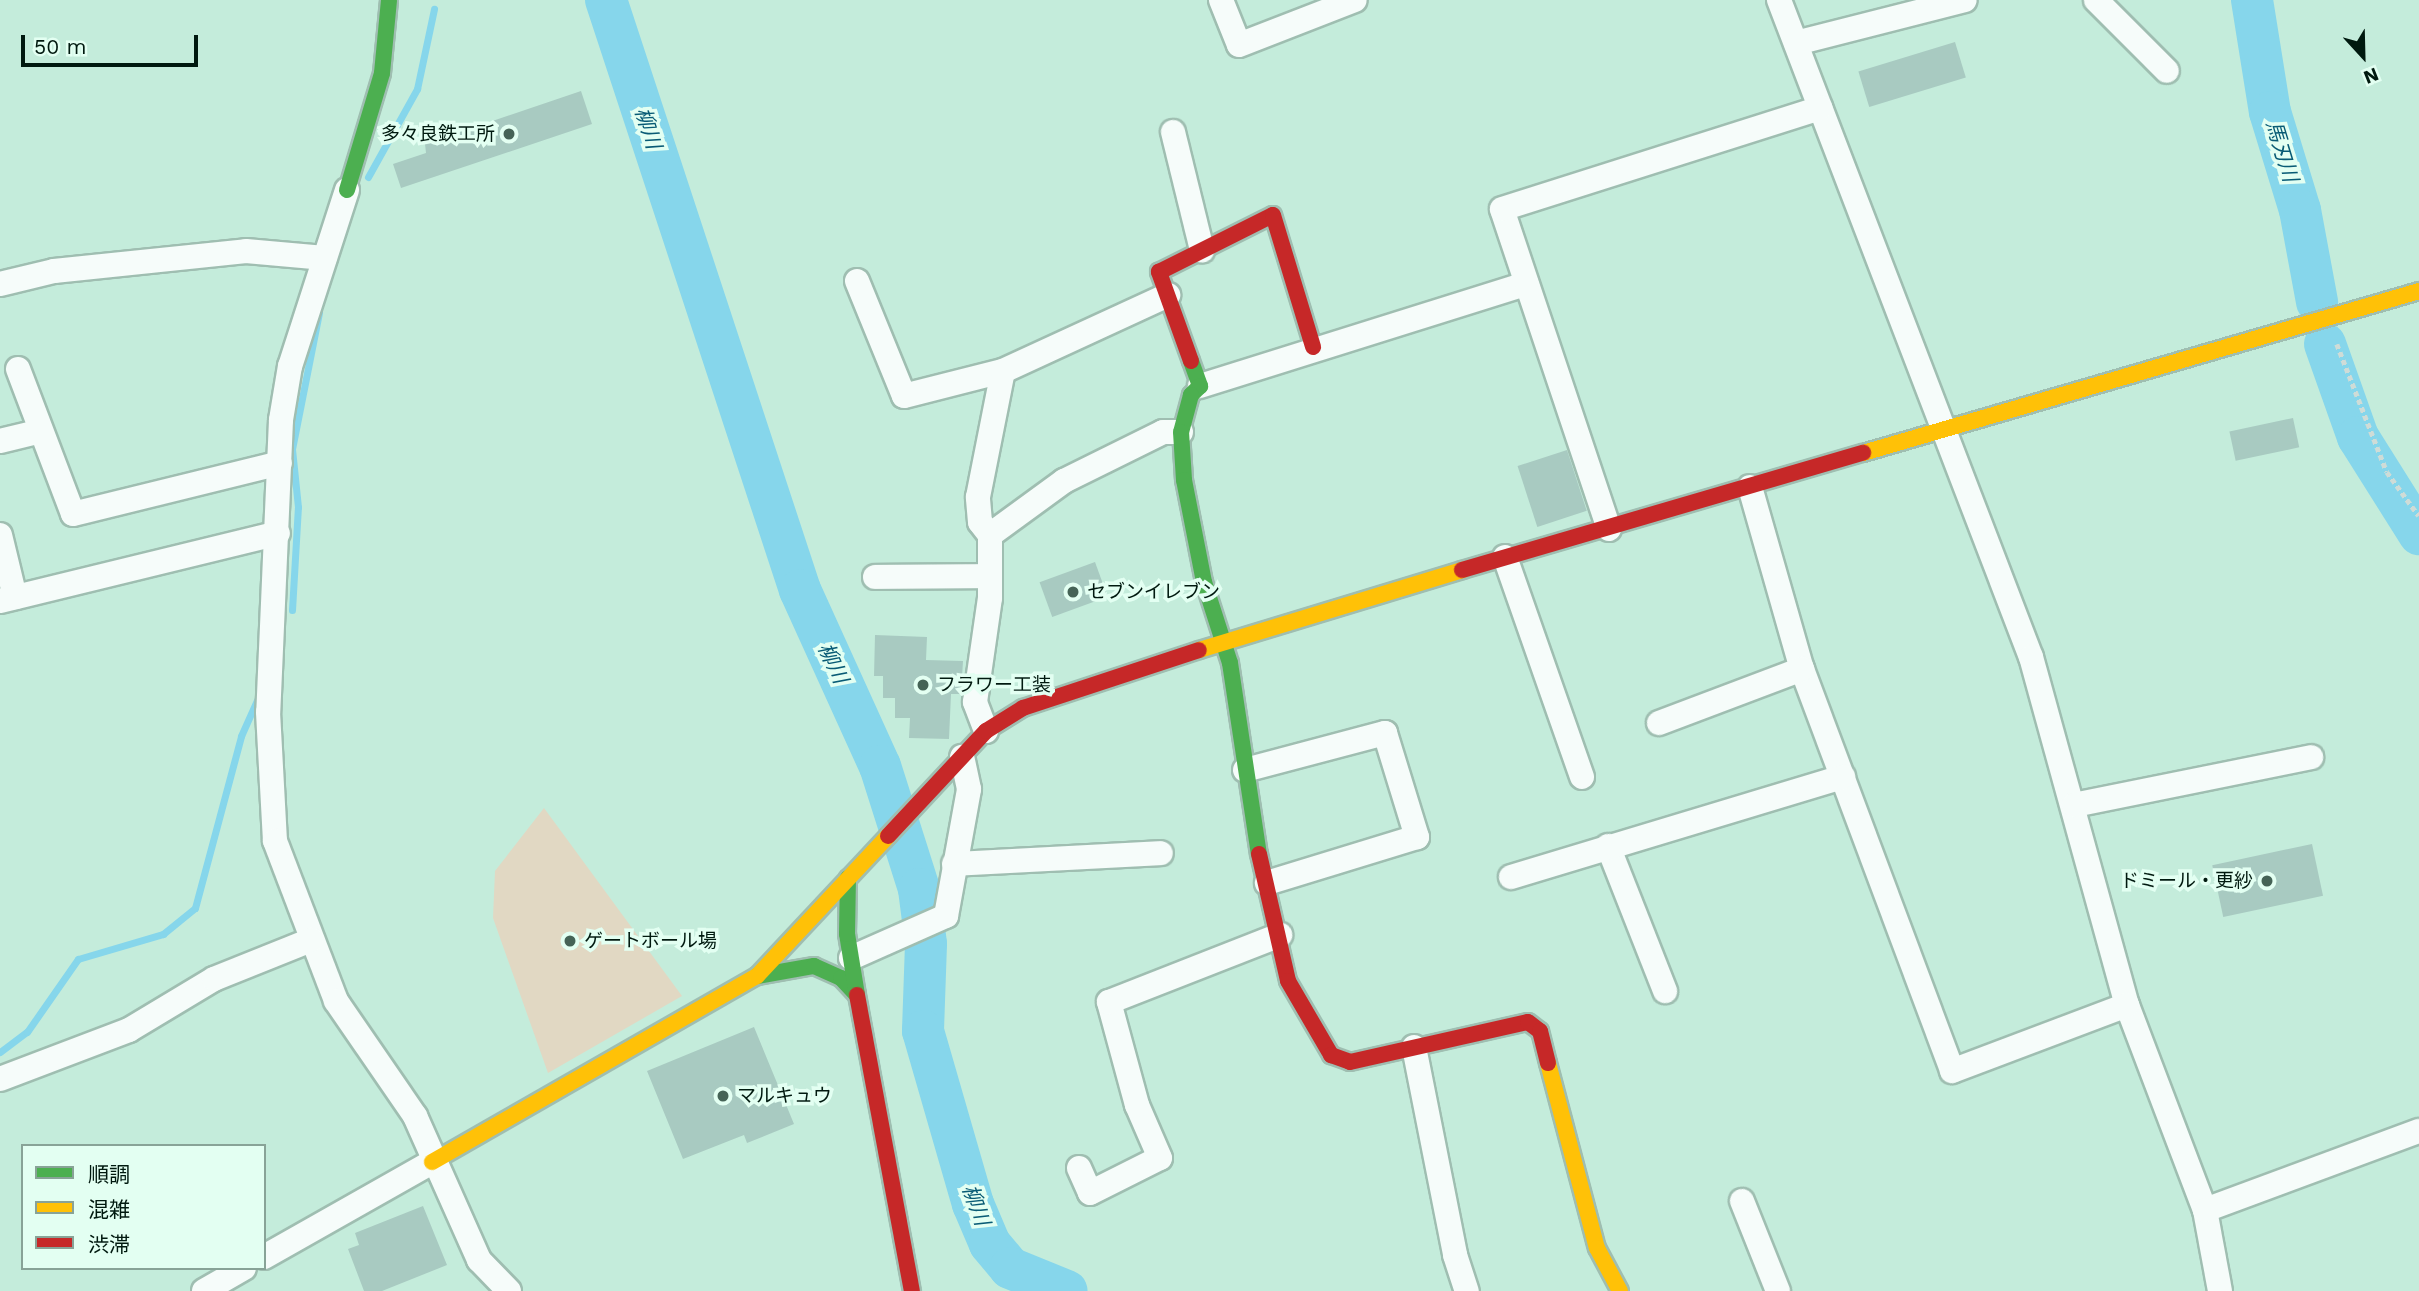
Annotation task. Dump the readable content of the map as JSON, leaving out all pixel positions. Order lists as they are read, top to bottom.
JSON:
{
  "water": ["柳川", "馬刃川"],
  "places": [
    "多々良鉄工所",
    "セブンイレブン",
    "フラワー工装",
    "ドミール・更紗",
    "ゲートボール場",
    "マルキュウ"
  ],
  "legend": ["順調", "混雑", "渋滞"],
  "scale_bar": "50 m",
  "north": "bottom"
}
